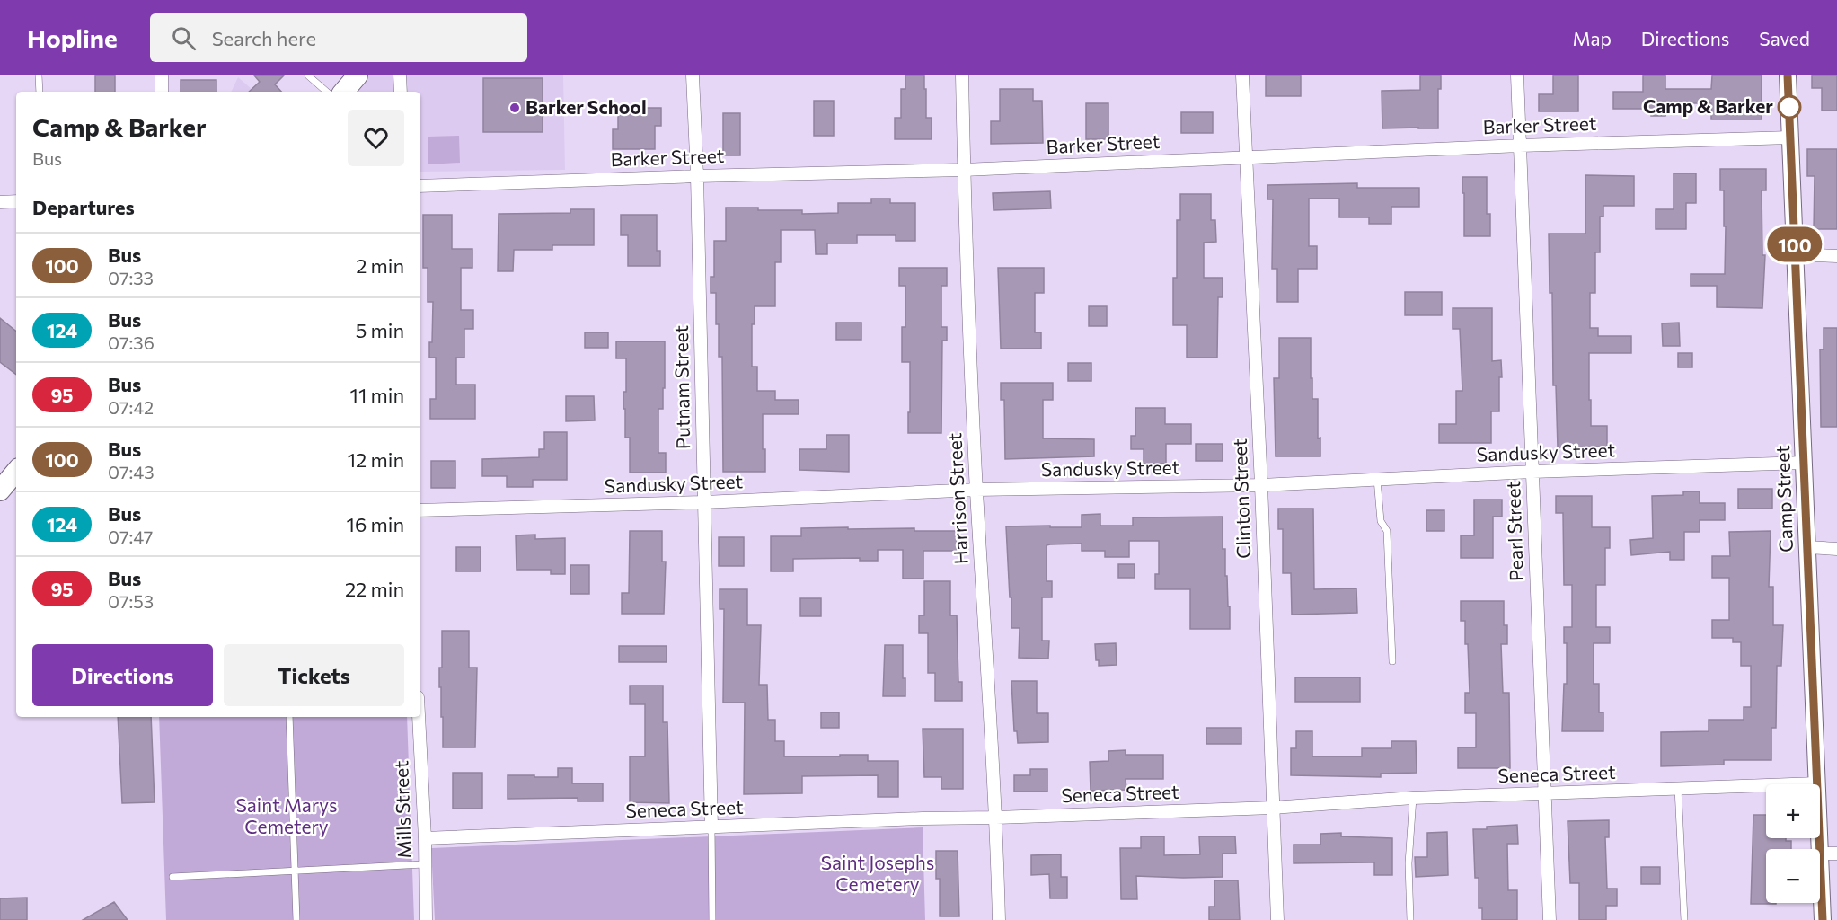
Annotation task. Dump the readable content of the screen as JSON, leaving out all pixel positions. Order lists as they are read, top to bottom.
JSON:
{
  "streets": {
    "street": [
      "Barker Street",
      "Putnam Street",
      "Sandusky Street",
      "Harrison Street",
      "Clinton Street",
      "Camp Street",
      "Pearl Street",
      "Seneca Street",
      "Mills Street"
    ]
  },
  "crossings": [
    ["Barker Street", "Putnam Street"],
    ["Barker Street", "Harrison Street"],
    ["Barker Street", "Clinton Street"],
    ["Barker Street", "Camp Street"],
    ["Barker Street", "Pearl Street"],
    ["Putnam Street", "Sandusky Street"],
    ["Putnam Street", "Seneca Street"],
    ["Sandusky Street", "Harrison Street"],
    ["Sandusky Street", "Clinton Street"],
    ["Sandusky Street", "Camp Street"],
    ["Sandusky Street", "Pearl Street"],
    ["Harrison Street", "Seneca Street"],
    ["Clinton Street", "Seneca Street"],
    ["Camp Street", "Seneca Street"],
    ["Pearl Street", "Seneca Street"],
    ["Seneca Street", "Mills Street"]
  ],
  "parks": ["Saint Marys Cemetery", "Saint Josephs Cemetery"],
  "places": ["Camp & Barker", "Barker School"],
  "lines": ["bus line 100"],
  "page": {
    "header": "Hopline",
    "search": "Search here",
    "nav": ["Map", "Directions", "Saved"],
    "on_map": "100",
    "heading": [
      ["Camp & Barker", "Bus"],
      "Departures"
    ],
    "list": [
      {
        "mark": "100",
        "name": "Bus",
        "note": "07:33",
        "value": "2 min"
      },
      {
        "mark": "124",
        "name": "Bus",
        "note": "07:36",
        "value": "5 min"
      },
      {
        "mark": "95",
        "name": "Bus",
        "note": "07:42",
        "value": "11 min"
      },
      {
        "mark": "100",
        "name": "Bus",
        "note": "07:43",
        "value": "12 min"
      },
      {
        "mark": "124",
        "name": "Bus",
        "note": "07:47",
        "value": "16 min"
      },
      {
        "mark": "95",
        "name": "Bus",
        "note": "07:53",
        "value": "22 min"
      }
    ],
    "buttons": ["Directions", "Tickets"],
    "map_buttons": ["+", "−"]
  }
}
